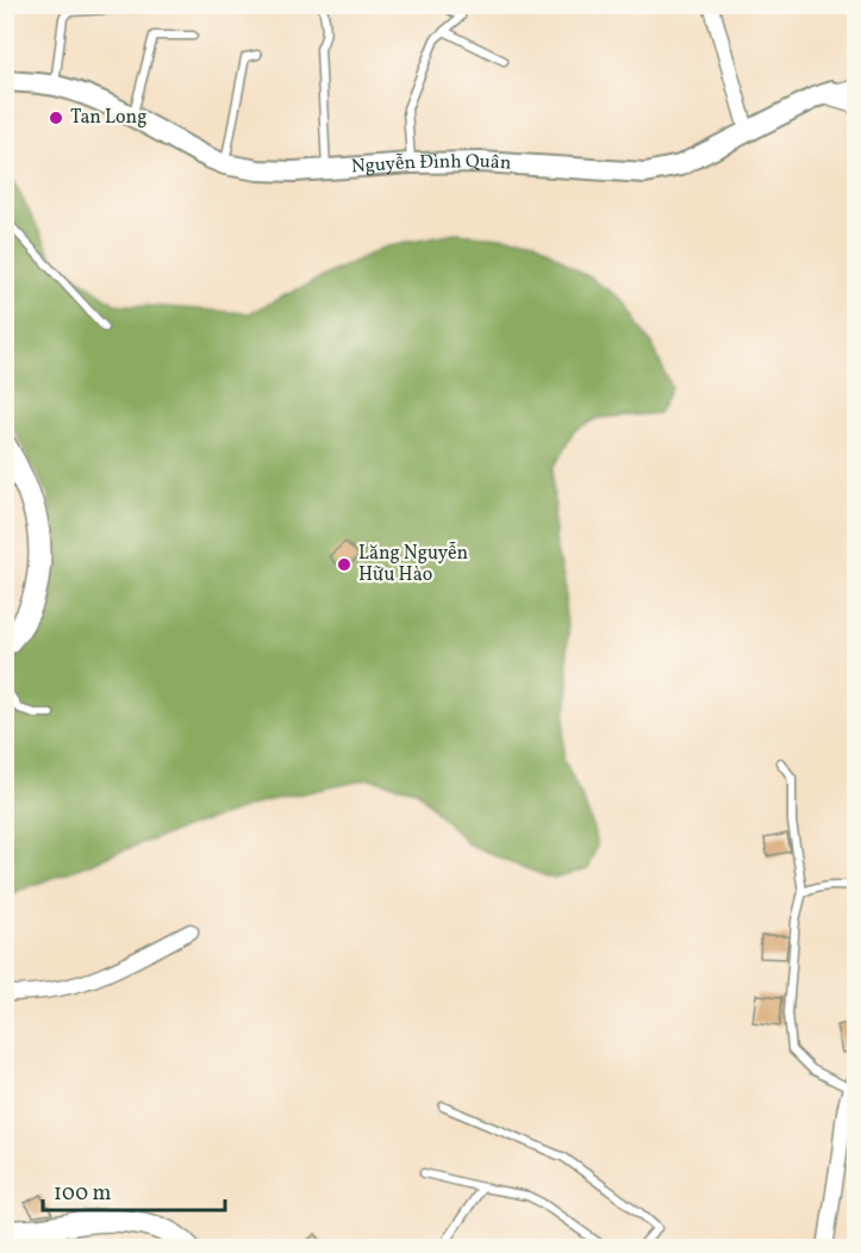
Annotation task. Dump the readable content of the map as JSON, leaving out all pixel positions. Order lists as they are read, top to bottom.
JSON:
{
  "streets": {
    "street": ["Nguyễn Đình Quân"]
  },
  "places": ["Tan Long", "Lăng Nguyễn Hữu Hào"],
  "scale_bar": "100 m"
}
